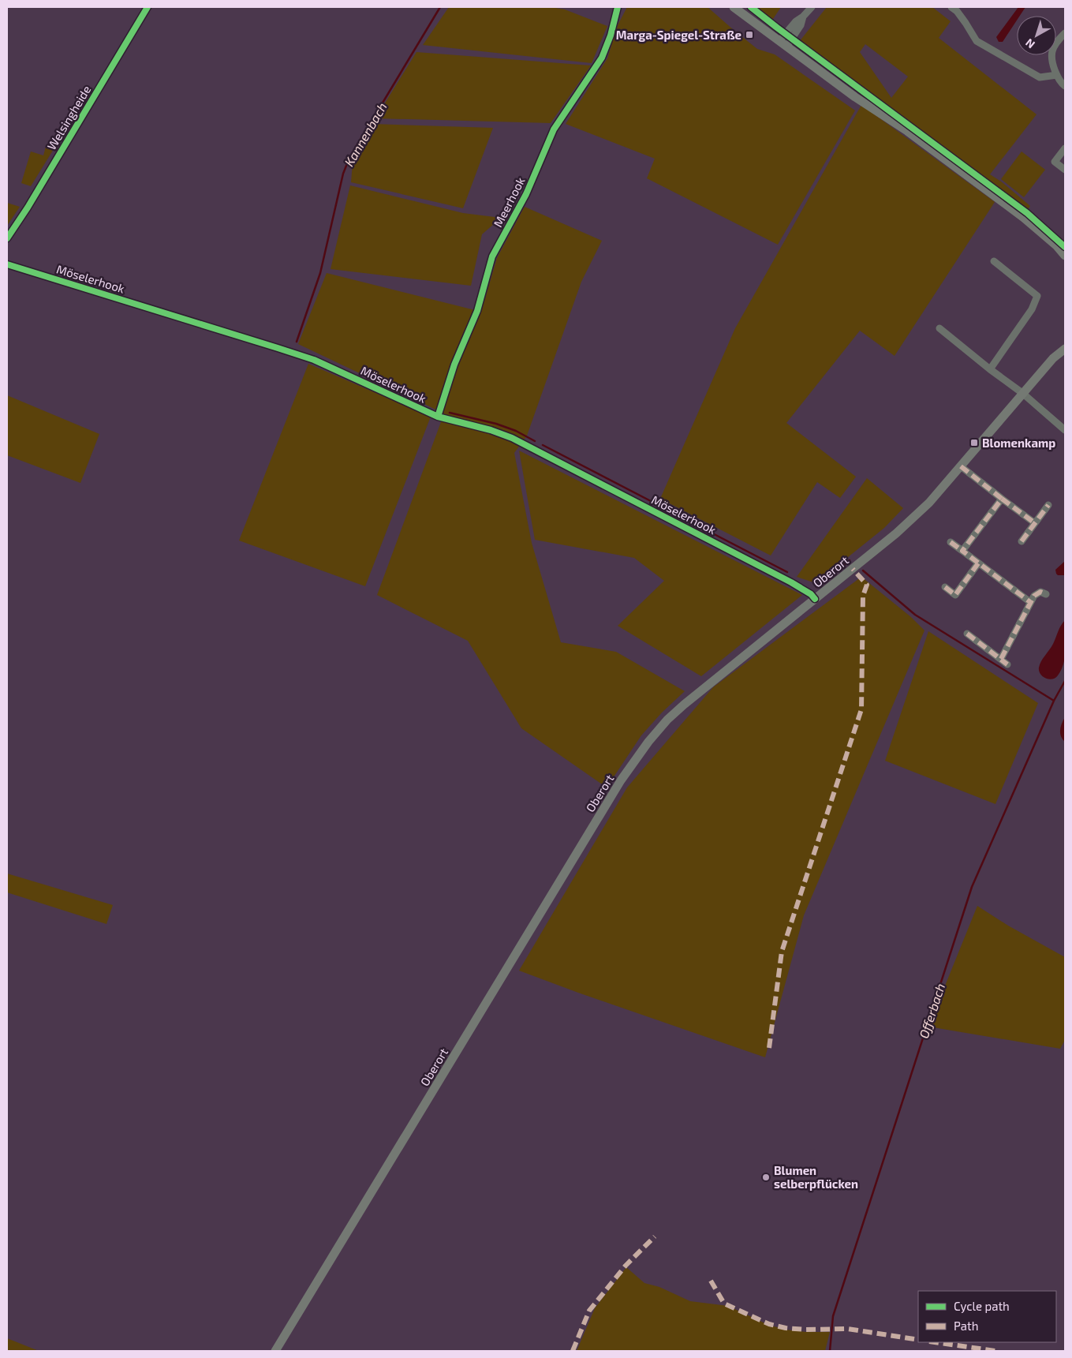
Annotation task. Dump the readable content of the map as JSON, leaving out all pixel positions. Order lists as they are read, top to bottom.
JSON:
{
  "streets": {
    "main road": ["Oberort"],
    "street": ["Welsingheide", "Meerhook", "Möselerhook"]
  },
  "crossings": [
    ["Meerhook", "Möselerhook"],
    ["Möselerhook", "Oberort"]
  ],
  "water": ["Kannenbach", "Offerbach"],
  "places": {
    "transit": ["Marga-Spiegel-Straße", "Blomenkamp"],
    "other": ["Blumen selberpflücken"]
  },
  "legend": ["Cycle path", "Path"],
  "north": "bottom left"
}
